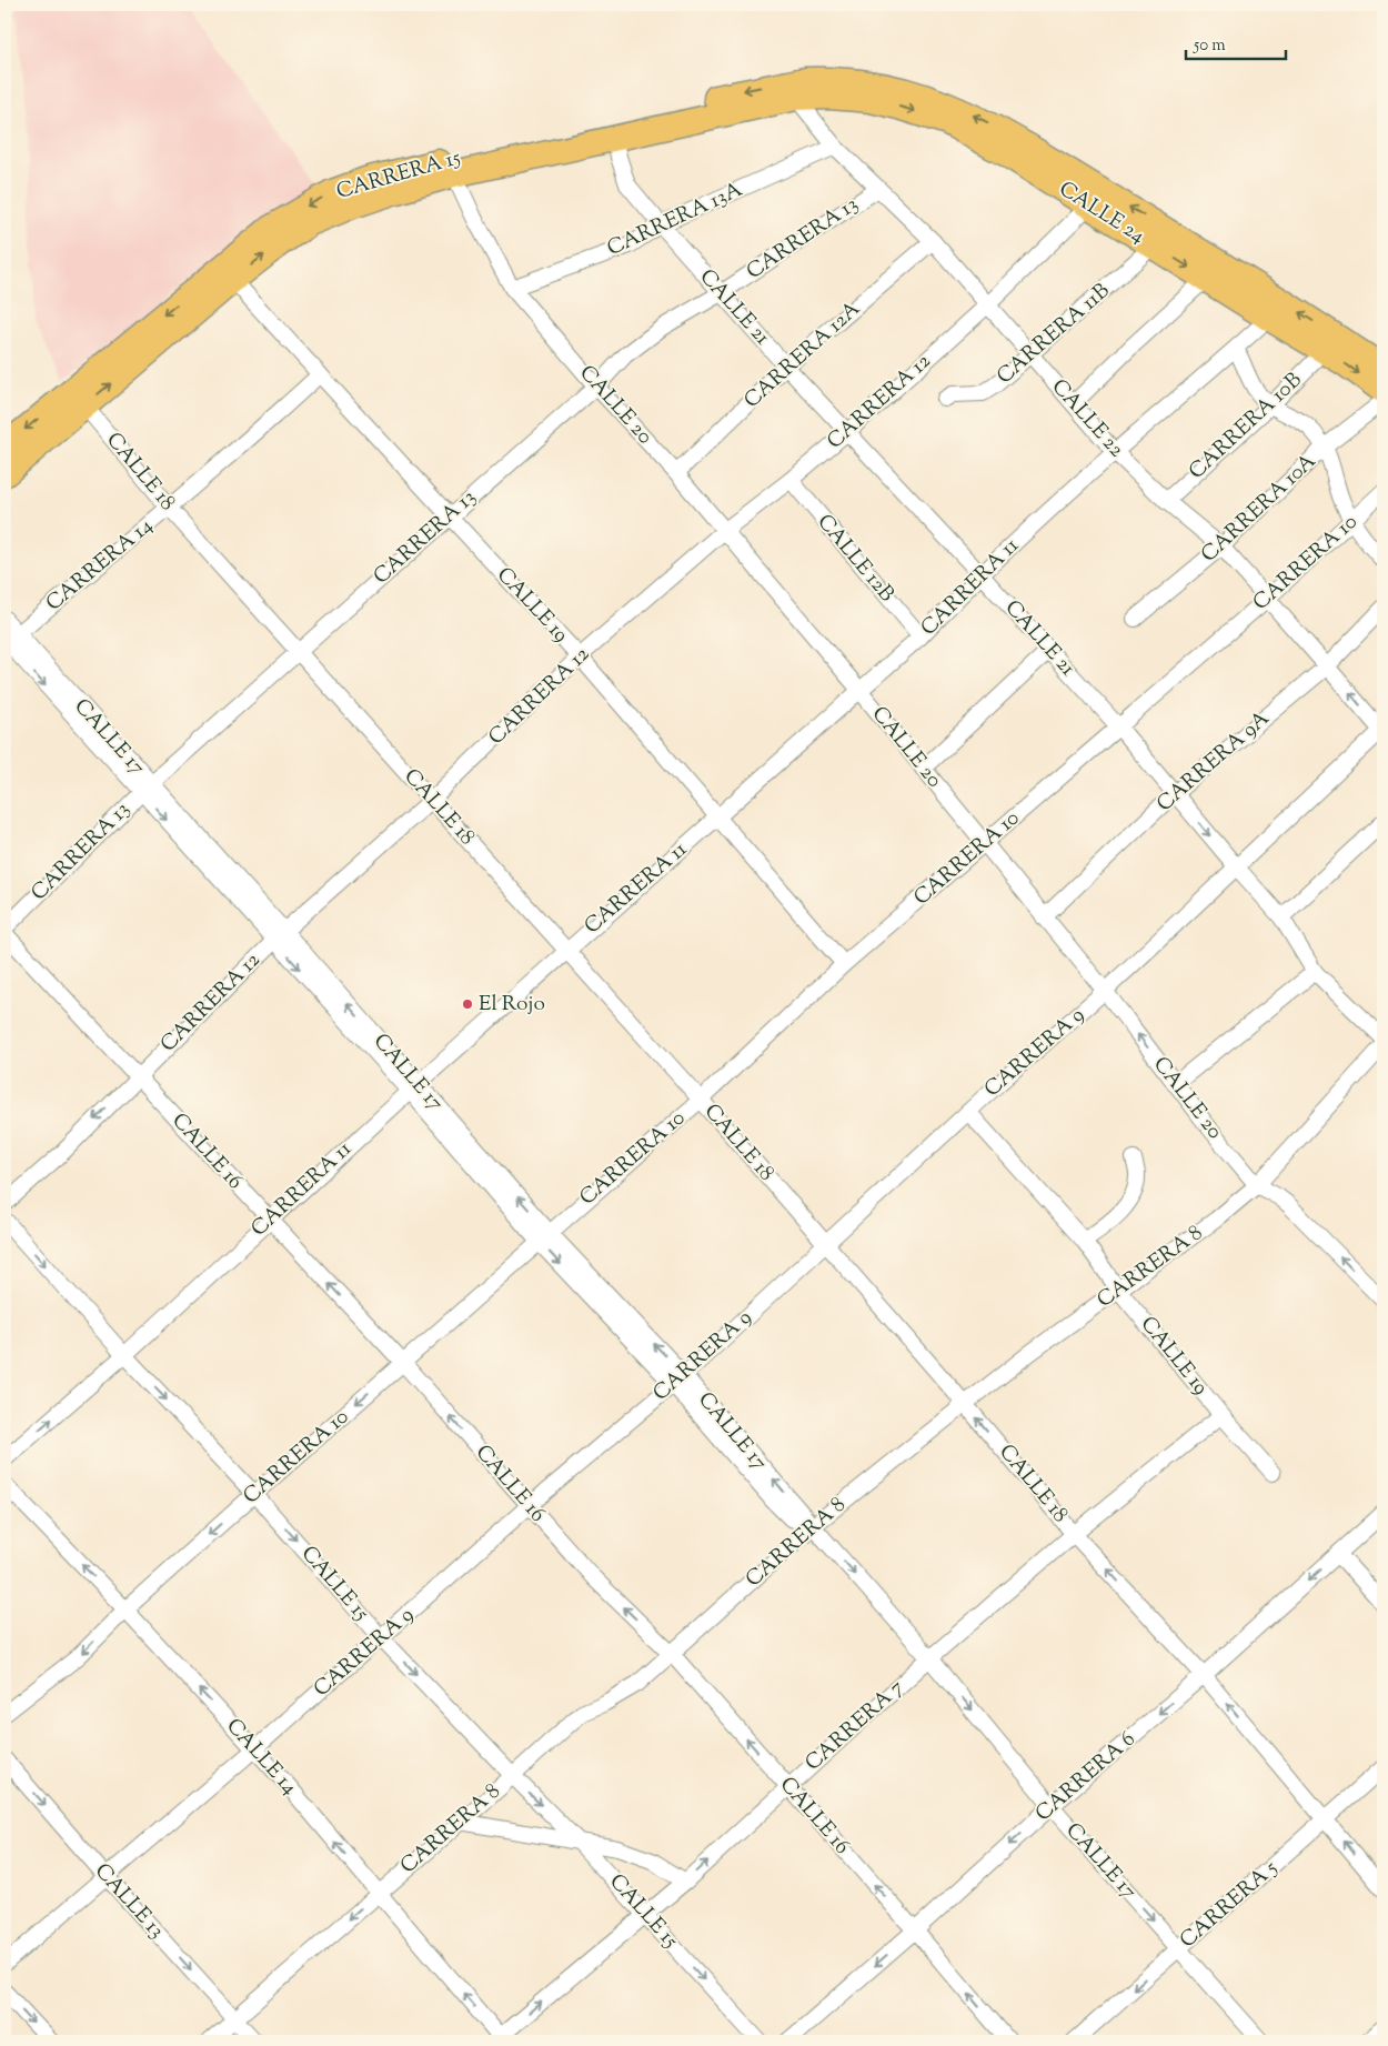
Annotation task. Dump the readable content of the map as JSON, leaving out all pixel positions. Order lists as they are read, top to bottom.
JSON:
{
  "streets": {
    "main road": ["CARRERA 15", "CALLE 24"],
    "street": [
      "CARRERA 13A",
      "CARRERA 13",
      "CALLE 21",
      "CARRERA 11B",
      "CARRERA 12A",
      "CARRERA 12",
      "CALLE 20",
      "CALLE 22",
      "CARRERA 10B",
      "CALLE 18",
      "CARRERA 10A",
      "CALLE 12B",
      "CARRERA 10",
      "CARRERA 14",
      "CARRERA 11",
      "CALLE 19",
      "CALLE 17",
      "CARRERA 9A",
      "CARRERA 9",
      "CALLE 16",
      "CARRERA 8",
      "CALLE 15",
      "CARRERA 7",
      "CALLE 14",
      "CARRERA 6",
      "CALLE 13",
      "CARRERA 5"
    ]
  },
  "crossings": [
    ["CARRERA 15", "CALLE 24"],
    ["CARRERA 15", "CALLE 21"],
    ["CARRERA 15", "CALLE 20"],
    ["CARRERA 15", "CALLE 22"],
    ["CARRERA 15", "CALLE 18"],
    ["CARRERA 15", "CALLE 19"],
    ["CALLE 24", "CARRERA 11B"],
    ["CALLE 24", "CARRERA 12"],
    ["CALLE 24", "CALLE 22"],
    ["CALLE 24", "CARRERA 10B"],
    ["CALLE 24", "CARRERA 11"],
    ["CARRERA 13A", "CALLE 21"],
    ["CARRERA 13A", "CALLE 20"],
    ["CARRERA 13A", "CALLE 22"],
    ["CARRERA 13", "CALLE 21"],
    ["CARRERA 13", "CALLE 20"],
    ["CARRERA 13", "CALLE 22"],
    ["CARRERA 13", "CALLE 18"],
    ["CARRERA 13", "CALLE 19"],
    ["CARRERA 13", "CALLE 17"],
    ["CALLE 21", "CARRERA 12A"],
    ["CALLE 21", "CARRERA 12"],
    ["CALLE 21", "CARRERA 10"],
    ["CALLE 21", "CARRERA 11"],
    ["CALLE 21", "CARRERA 9A"],
    ["CALLE 21", "CARRERA 9"],
    ["CARRERA 11B", "CALLE 22"],
    ["CARRERA 12A", "CALLE 20"],
    ["CARRERA 12A", "CALLE 22"],
    ["CARRERA 12", "CALLE 20"],
    ["CARRERA 12", "CALLE 22"],
    ["CARRERA 12", "CALLE 18"],
    ["CARRERA 12", "CALLE 12B"],
    ["CARRERA 12", "CALLE 19"],
    ["CARRERA 12", "CALLE 17"],
    ["CARRERA 12", "CALLE 16"],
    ["CALLE 20", "CARRERA 10"],
    ["CALLE 20", "CARRERA 11"],
    ["CALLE 20", "CARRERA 9A"],
    ["CALLE 20", "CARRERA 9"],
    ["CALLE 20", "CARRERA 8"],
    ["CALLE 22", "CARRERA 10B"],
    ["CALLE 22", "CARRERA 10A"],
    ["CALLE 22", "CARRERA 10"],
    ["CALLE 22", "CARRERA 11"],
    ["CALLE 22", "CARRERA 9A"],
    ["CALLE 22", "CARRERA 9"],
    ["CALLE 18", "CARRERA 10"],
    ["CALLE 18", "CARRERA 14"],
    ["CALLE 18", "CARRERA 11"],
    ["CALLE 18", "CARRERA 9"],
    ["CALLE 18", "CARRERA 8"],
    ["CALLE 18", "CARRERA 7"],
    ["CALLE 18", "CARRERA 6"],
    ["CALLE 18", "CARRERA 5"],
    ["CALLE 12B", "CARRERA 11"],
    ["CARRERA 10", "CALLE 19"],
    ["CARRERA 10", "CALLE 17"],
    ["CARRERA 10", "CALLE 16"],
    ["CARRERA 10", "CALLE 15"],
    ["CARRERA 10", "CALLE 14"],
    ["CARRERA 14", "CALLE 19"],
    ["CARRERA 14", "CALLE 17"],
    ["CARRERA 11", "CALLE 19"],
    ["CARRERA 11", "CALLE 17"],
    ["CARRERA 11", "CALLE 16"],
    ["CARRERA 11", "CALLE 15"],
    ["CALLE 19", "CARRERA 9"],
    ["CALLE 19", "CARRERA 8"],
    ["CALLE 19", "CARRERA 7"],
    ["CALLE 17", "CARRERA 9"],
    ["CALLE 17", "CARRERA 8"],
    ["CALLE 17", "CARRERA 7"],
    ["CALLE 17", "CARRERA 6"],
    ["CALLE 17", "CARRERA 5"],
    ["CARRERA 9", "CALLE 16"],
    ["CARRERA 9", "CALLE 15"],
    ["CARRERA 9", "CALLE 14"],
    ["CARRERA 9", "CALLE 13"],
    ["CALLE 16", "CARRERA 8"],
    ["CALLE 16", "CARRERA 7"],
    ["CALLE 16", "CARRERA 6"],
    ["CARRERA 8", "CALLE 15"],
    ["CARRERA 8", "CALLE 14"],
    ["CARRERA 8", "CALLE 13"],
    ["CALLE 15", "CARRERA 7"],
    ["CARRERA 7", "CALLE 14"]
  ],
  "one_way": [
    "CALLE 16",
    "CALLE 15",
    "CALLE 14",
    "CARRERA 6",
    "CALLE 13"
  ],
  "places": ["El Rojo"],
  "scale_bar": "50 m"
}
